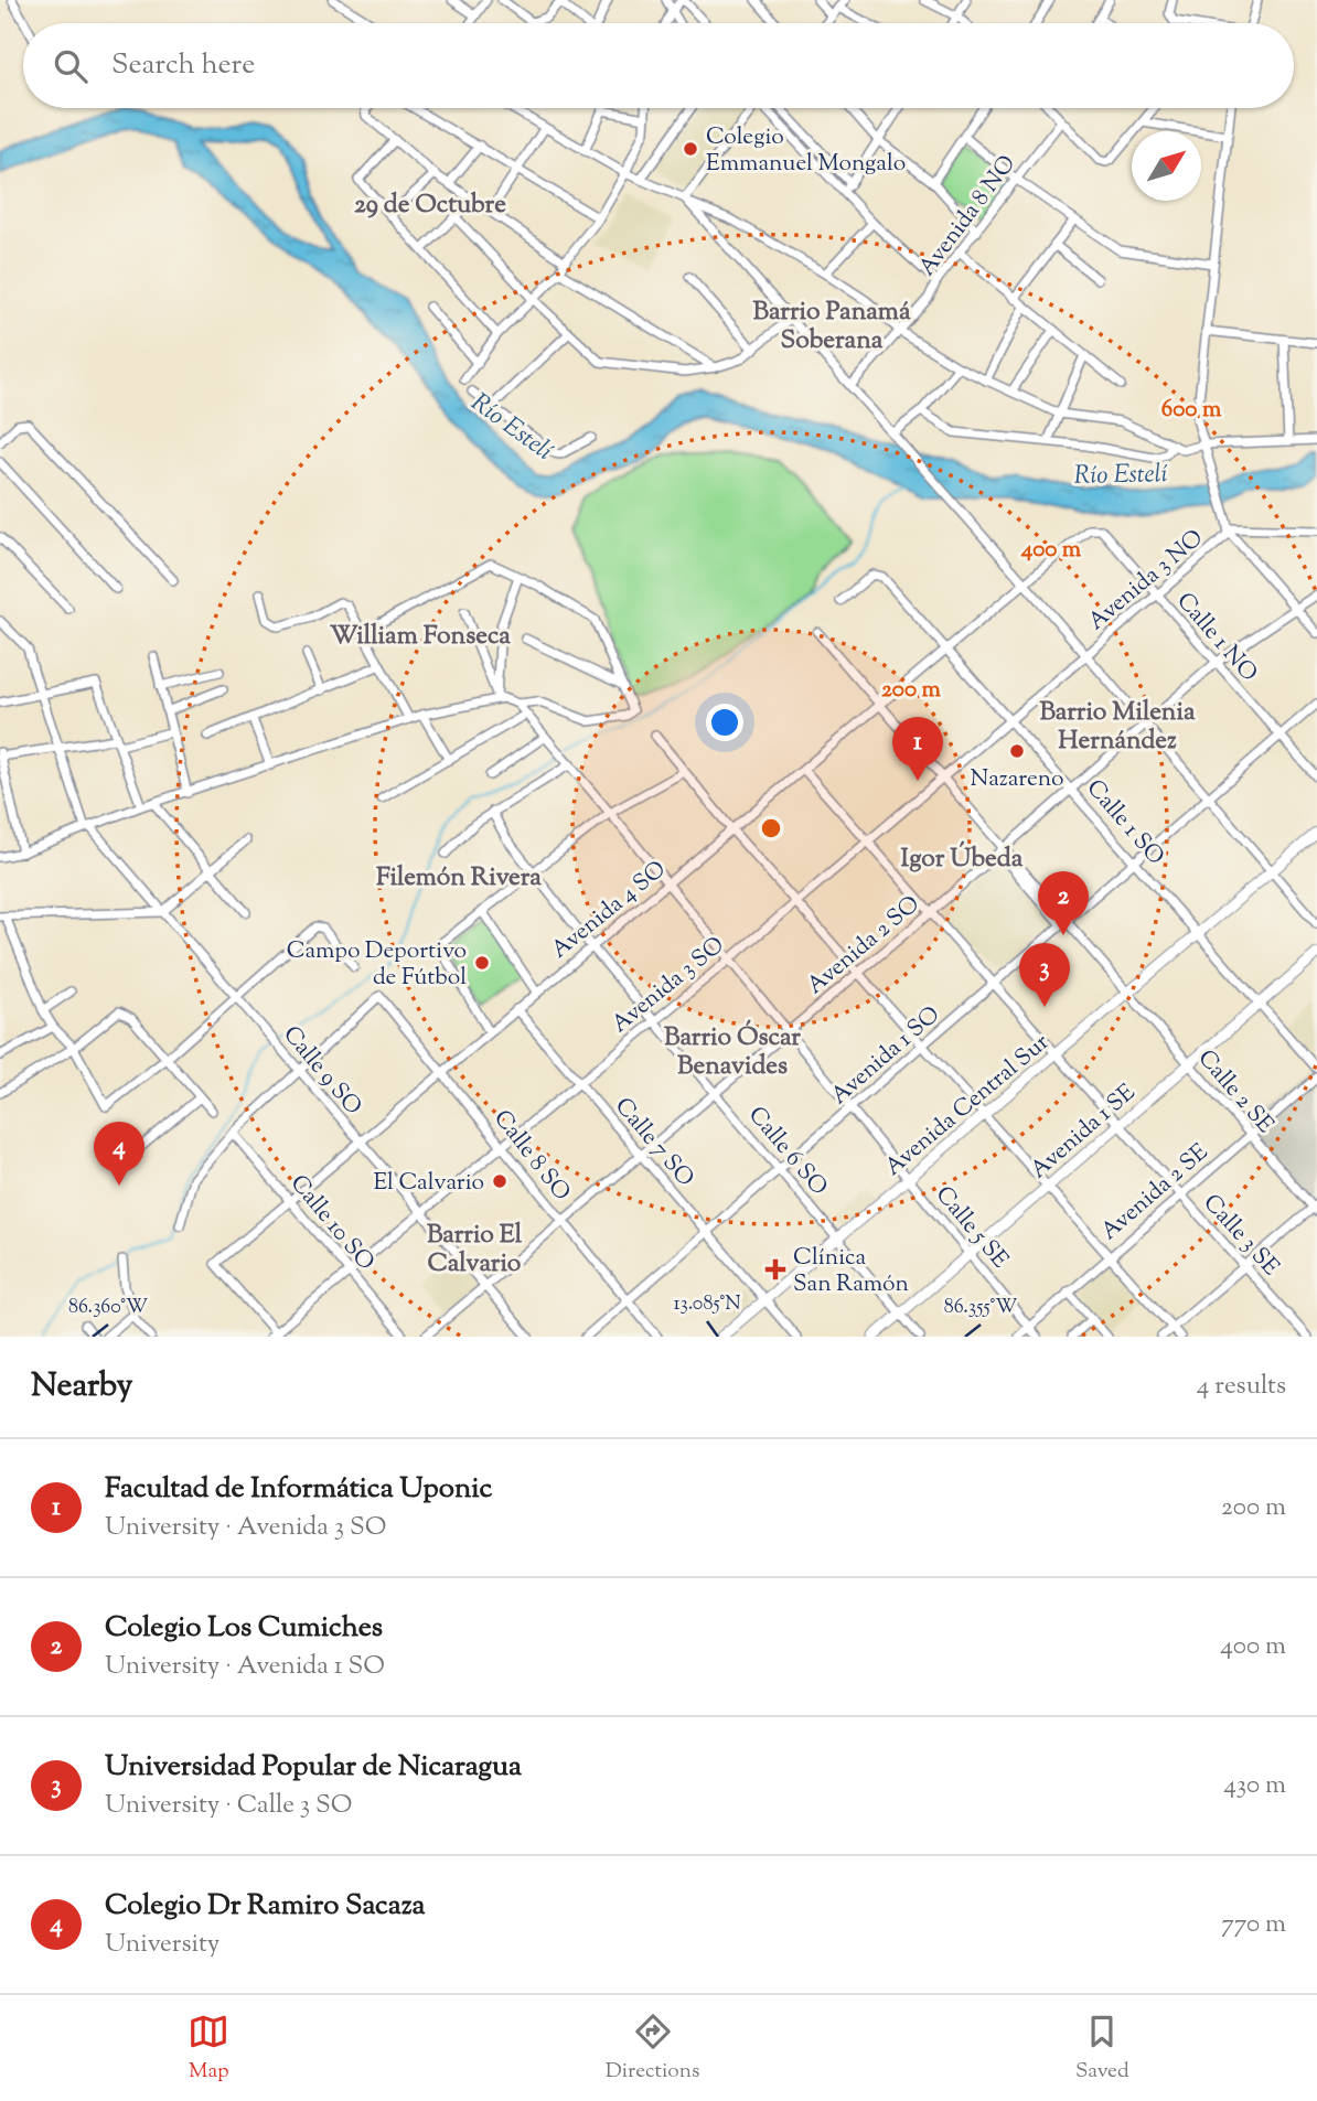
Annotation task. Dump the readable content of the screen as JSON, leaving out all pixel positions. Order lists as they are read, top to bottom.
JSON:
{
  "streets": {
    "street": [
      "Avenida 8 NO",
      "Avenida 3 NO",
      "Calle 1 NO",
      "Calle 1 SO",
      "Avenida 4 SO",
      "Avenida 2 SO",
      "Avenida 3 SO",
      "Avenida 1 SO",
      "Calle 9 SO",
      "Calle 2 SE",
      "Avenida Central Sur",
      "Avenida 1 SE",
      "Calle 7 SO",
      "Calle 6 SO",
      "Calle 8 SO",
      "Avenida 2 SE",
      "Calle 10 SO",
      "Calle 5 SE",
      "Calle 3 SE"
    ]
  },
  "crossings": [
    ["Avenida 3 NO", "Calle 1 NO"],
    ["Avenida 3 NO", "Avenida 3 SO"],
    ["Calle 1 NO", "Avenida 4 SO"],
    ["Calle 1 NO", "Avenida 2 SO"],
    ["Calle 1 NO", "Avenida 1 SO"],
    ["Calle 1 SO", "Avenida 4 SO"],
    ["Calle 1 SO", "Avenida 2 SO"],
    ["Calle 1 SO", "Avenida 3 SO"],
    ["Calle 1 SO", "Avenida 1 SO"],
    ["Calle 1 SO", "Avenida Central Sur"],
    ["Calle 1 SO", "Avenida 1 SE"],
    ["Avenida 4 SO", "Avenida 3 SO"],
    ["Avenida 4 SO", "Calle 9 SO"],
    ["Avenida 4 SO", "Calle 2 SE"],
    ["Avenida 4 SO", "Calle 7 SO"],
    ["Avenida 4 SO", "Calle 6 SO"],
    ["Avenida 4 SO", "Calle 8 SO"],
    ["Avenida 4 SO", "Calle 10 SO"],
    ["Avenida 4 SO", "Calle 5 SE"],
    ["Avenida 4 SO", "Calle 3 SE"],
    ["Avenida 2 SO", "Calle 9 SO"],
    ["Avenida 2 SO", "Calle 2 SE"],
    ["Avenida 2 SO", "Calle 7 SO"],
    ["Avenida 2 SO", "Calle 6 SO"],
    ["Avenida 2 SO", "Calle 8 SO"],
    ["Avenida 2 SO", "Calle 5 SE"],
    ["Avenida 2 SO", "Calle 3 SE"],
    ["Avenida 3 SO", "Calle 9 SO"],
    ["Avenida 3 SO", "Calle 2 SE"],
    ["Avenida 3 SO", "Calle 7 SO"],
    ["Avenida 3 SO", "Calle 6 SO"],
    ["Avenida 3 SO", "Calle 8 SO"],
    ["Avenida 3 SO", "Calle 10 SO"],
    ["Avenida 3 SO", "Calle 5 SE"],
    ["Avenida 3 SO", "Calle 3 SE"],
    ["Avenida 1 SO", "Calle 2 SE"],
    ["Avenida 1 SO", "Calle 7 SO"],
    ["Avenida 1 SO", "Calle 6 SO"],
    ["Avenida 1 SO", "Calle 8 SO"],
    ["Avenida 1 SO", "Calle 5 SE"],
    ["Avenida 1 SO", "Calle 3 SE"],
    ["Calle 9 SO", "Calle 8 SO"],
    ["Calle 2 SE", "Avenida Central Sur"],
    ["Calle 2 SE", "Avenida 1 SE"],
    ["Calle 2 SE", "Avenida 2 SE"],
    ["Avenida Central Sur", "Calle 7 SO"],
    ["Avenida Central Sur", "Calle 6 SO"],
    ["Avenida Central Sur", "Calle 5 SE"],
    ["Avenida Central Sur", "Calle 3 SE"],
    ["Avenida 1 SE", "Calle 6 SO"],
    ["Avenida 1 SE", "Calle 5 SE"],
    ["Avenida 1 SE", "Calle 3 SE"],
    ["Avenida 2 SE", "Calle 5 SE"],
    ["Avenida 2 SE", "Calle 3 SE"]
  ],
  "districts": [
    "29 de Octubre",
    "Barrio Panamá Soberana",
    "William Fonseca",
    "Barrio Milenia Hernández",
    "Igor Úbeda",
    "Filemón Rivera",
    "Barrio Óscar Benavides",
    "Barrio El Calvario"
  ],
  "water": ["Río Estelí"],
  "places": {
    "other": [
      "Colegio Emmanuel Mongalo",
      "Nazareno",
      "Campo Deportivo de Fútbol",
      "El Calvario"
    ],
    "health": ["Clínica San Ramón"]
  },
  "north": "top right",
  "page": {
    "search": "Search here",
    "pins": [
      "1",
      "2",
      "3",
      "4"
    ],
    "heading": ["Nearby", "4 results"],
    "list": [
      {
        "mark": "1",
        "name": "Facultad de Informática Uponic",
        "note": "University · Avenida 3 SO",
        "value": "200 m"
      },
      {
        "mark": "2",
        "name": "Colegio Los Cumiches",
        "note": "University · Avenida 1 SO",
        "value": "400 m"
      },
      {
        "mark": "3",
        "name": "Universidad Popular de Nicaragua",
        "note": "University · Calle 3 SO",
        "value": "430 m"
      },
      {
        "mark": "4",
        "name": "Colegio Dr Ramiro Sacaza",
        "note": "University",
        "value": "770 m"
      }
    ],
    "nav": ["Map", "Directions", "Saved"]
  },
  "coordinates": ["13.085°N", "86.360°W", "86.355°W"],
  "rings": ["600 m", "400 m", "200 m"]
}
